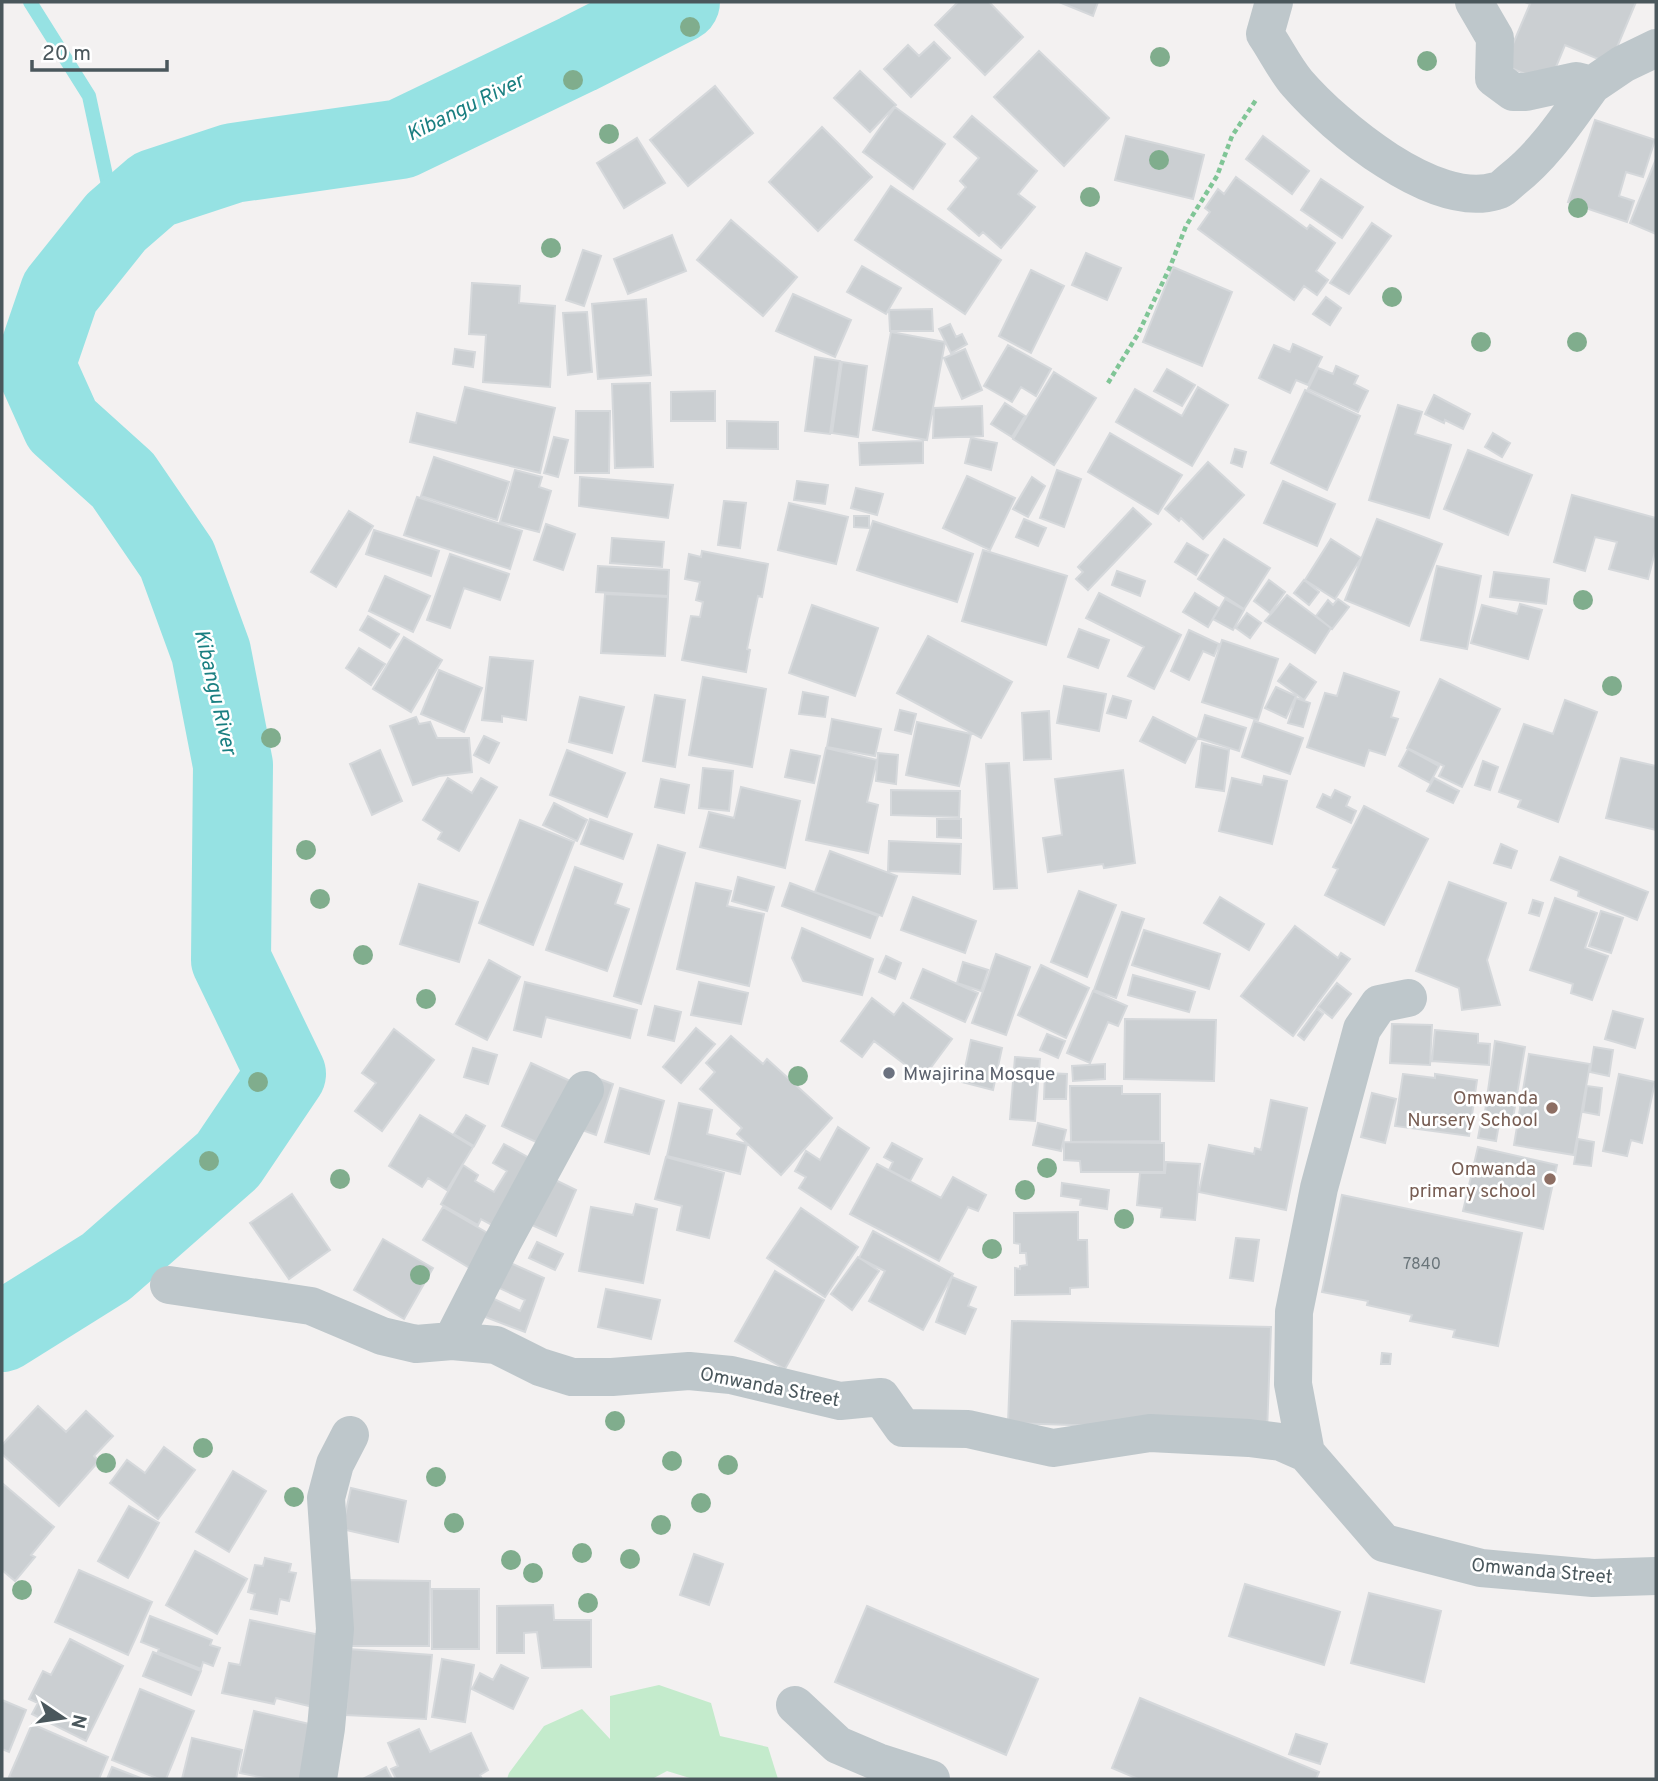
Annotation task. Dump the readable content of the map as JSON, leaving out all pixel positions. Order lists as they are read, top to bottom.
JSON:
{
  "streets": {
    "street": ["Omwanda Street"]
  },
  "water": ["Kibangu River"],
  "places": ["Mwajirina Mosque", "Omwanda Nursery School", "Omwanda primary school"],
  "house_numbers": ["7840"],
  "scale_bar": "20 m",
  "north": "right"
}
